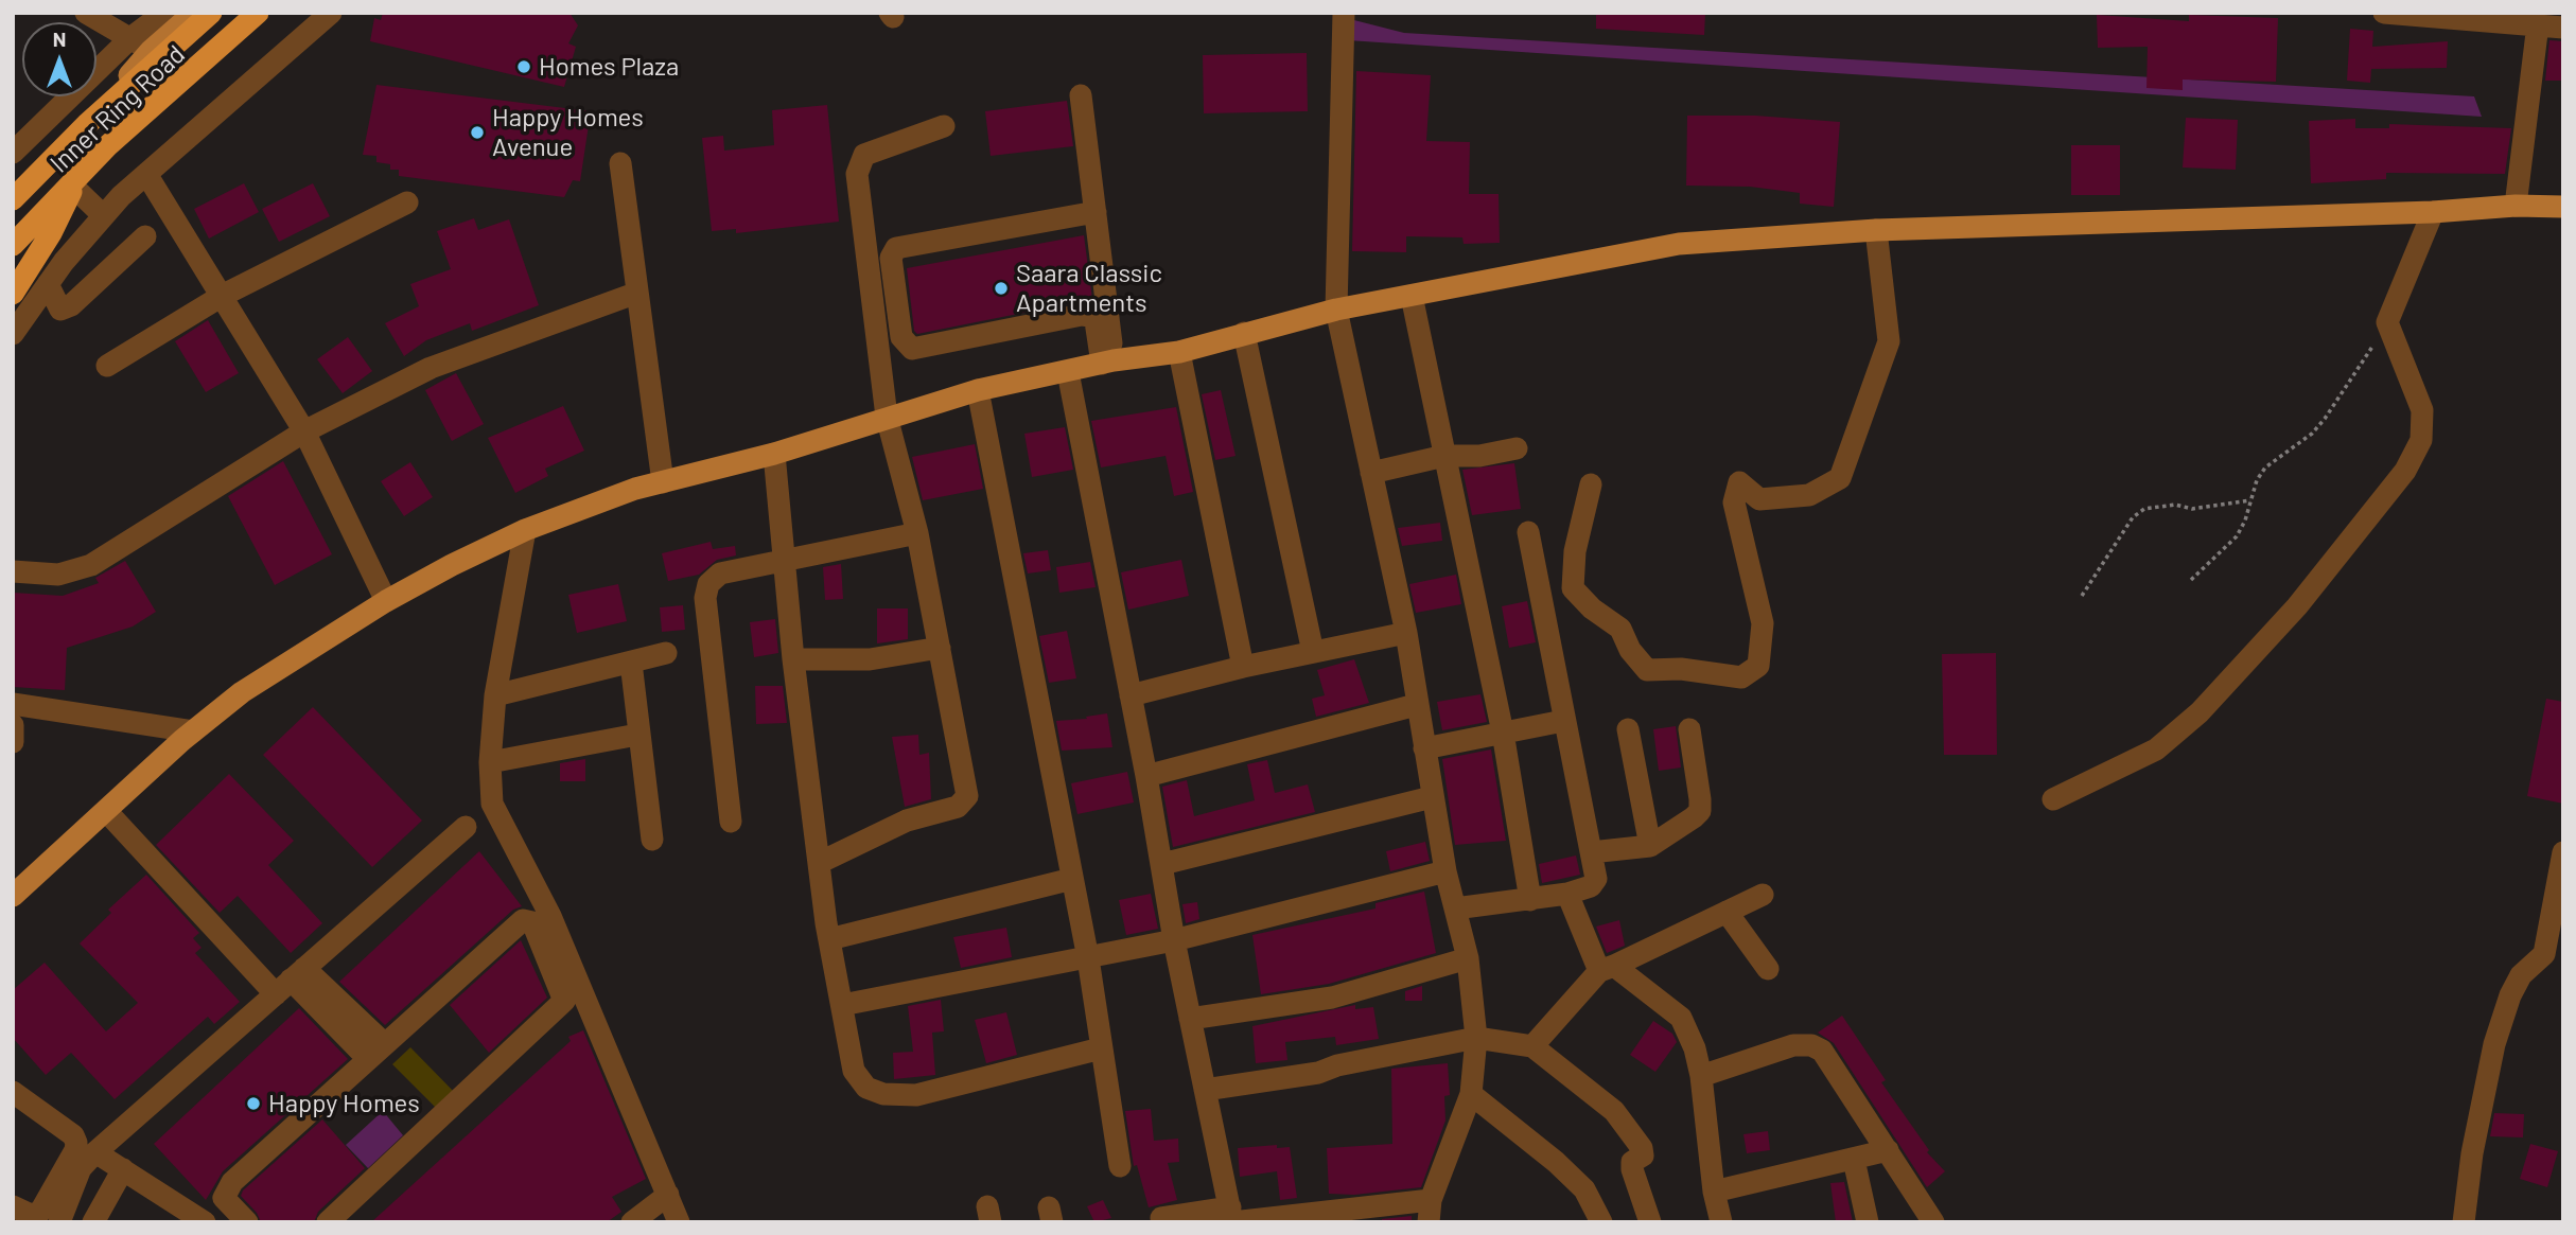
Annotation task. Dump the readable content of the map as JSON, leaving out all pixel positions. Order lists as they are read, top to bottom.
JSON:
{
  "streets": {
    "main road": ["Inner Ring Road"]
  },
  "places": [
    "Homes Plaza",
    "Happy Homes Avenue",
    "Saara Classic Apartments",
    "Happy Homes"
  ],
  "north": "top"
}
